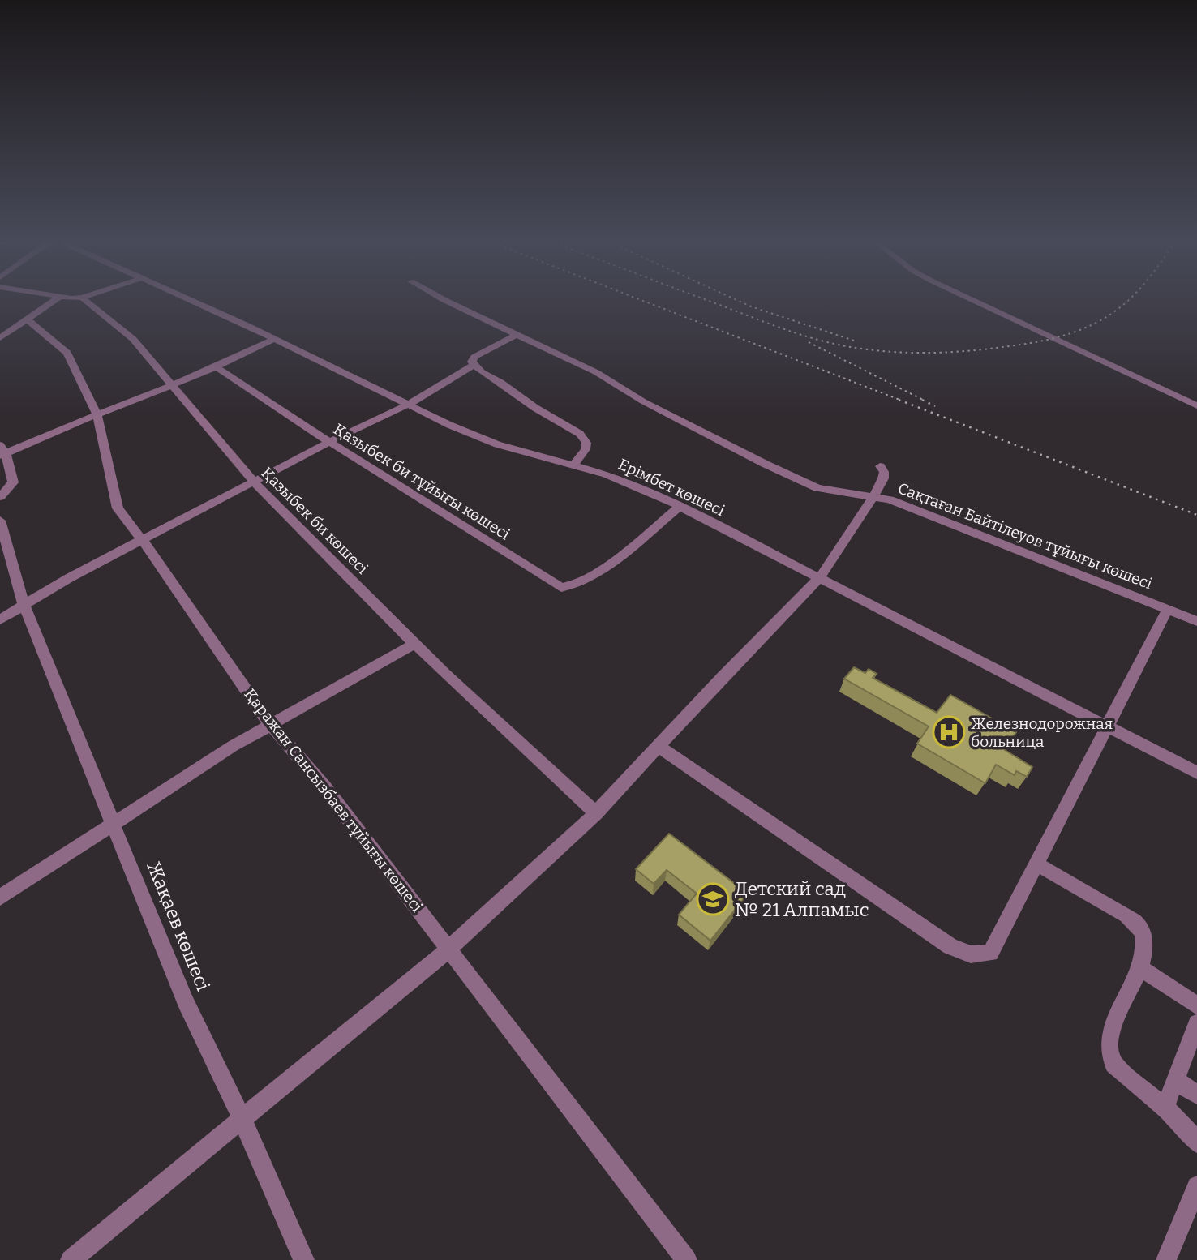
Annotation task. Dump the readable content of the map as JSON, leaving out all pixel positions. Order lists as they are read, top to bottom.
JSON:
{
  "streets": {
    "street": [
      "Қазыбек би тұйығы көшесі",
      "Ерімбет көшесі",
      "Қазыбек би көшесі",
      "Сақтаған Байтілеуов тұйығы көшесі",
      "Қаражан Сансызбаев тұйығы көшесі",
      "Жақаев көшесі"
    ]
  },
  "crossings": [
    ["Қазыбек би тұйығы көшесі", "Ерімбет көшесі"]
  ],
  "places": {
    "hospital": ["Железнодорожная больница"],
    "school or university": ["Детский сад № 21 Алпамыс"]
  }
}
